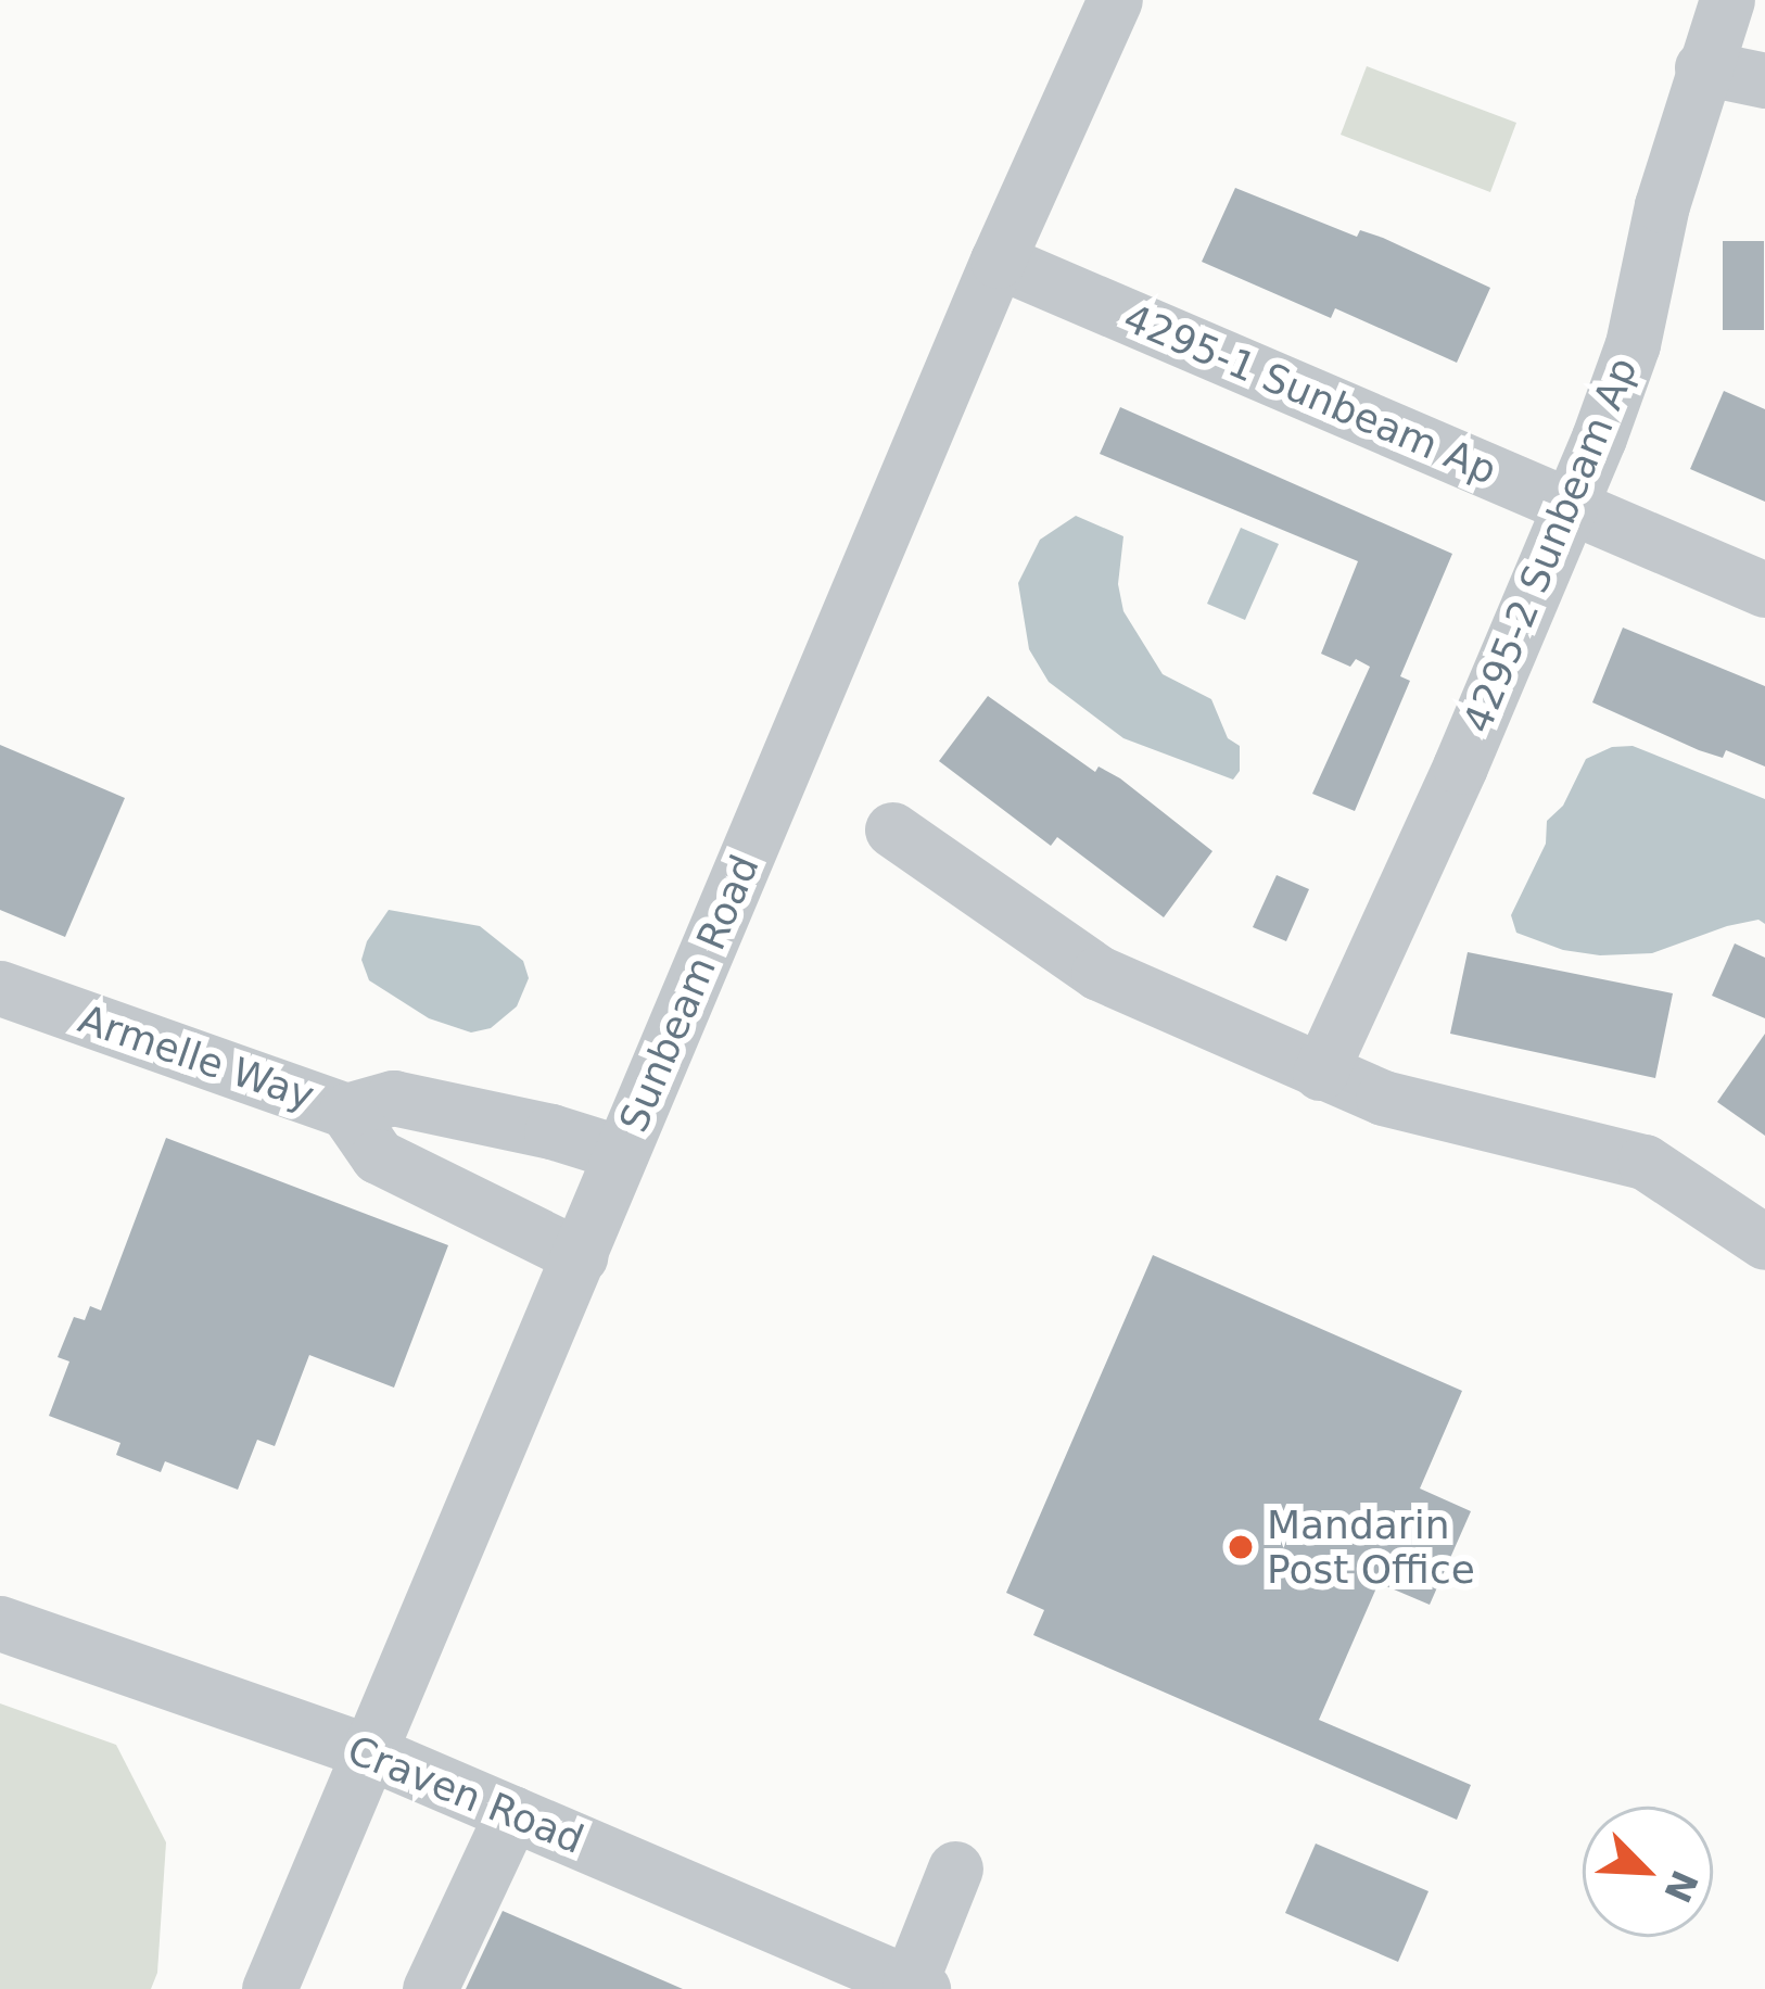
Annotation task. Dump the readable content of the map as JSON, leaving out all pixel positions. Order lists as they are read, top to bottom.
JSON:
{
  "streets": {
    "street": [
      "4295-1 Sunbeam Ap",
      "4295-2 Sunbeam Ap",
      "Sunbeam Road",
      "Armelle Way",
      "Craven Road"
    ]
  },
  "crossings": [
    ["4295-1 Sunbeam Ap", "4295-2 Sunbeam Ap"],
    ["4295-1 Sunbeam Ap", "Sunbeam Road"],
    ["Sunbeam Road", "Armelle Way"],
    ["Sunbeam Road", "Craven Road"]
  ],
  "places": ["Mandarin Post Office"],
  "north": "bottom right"
}
